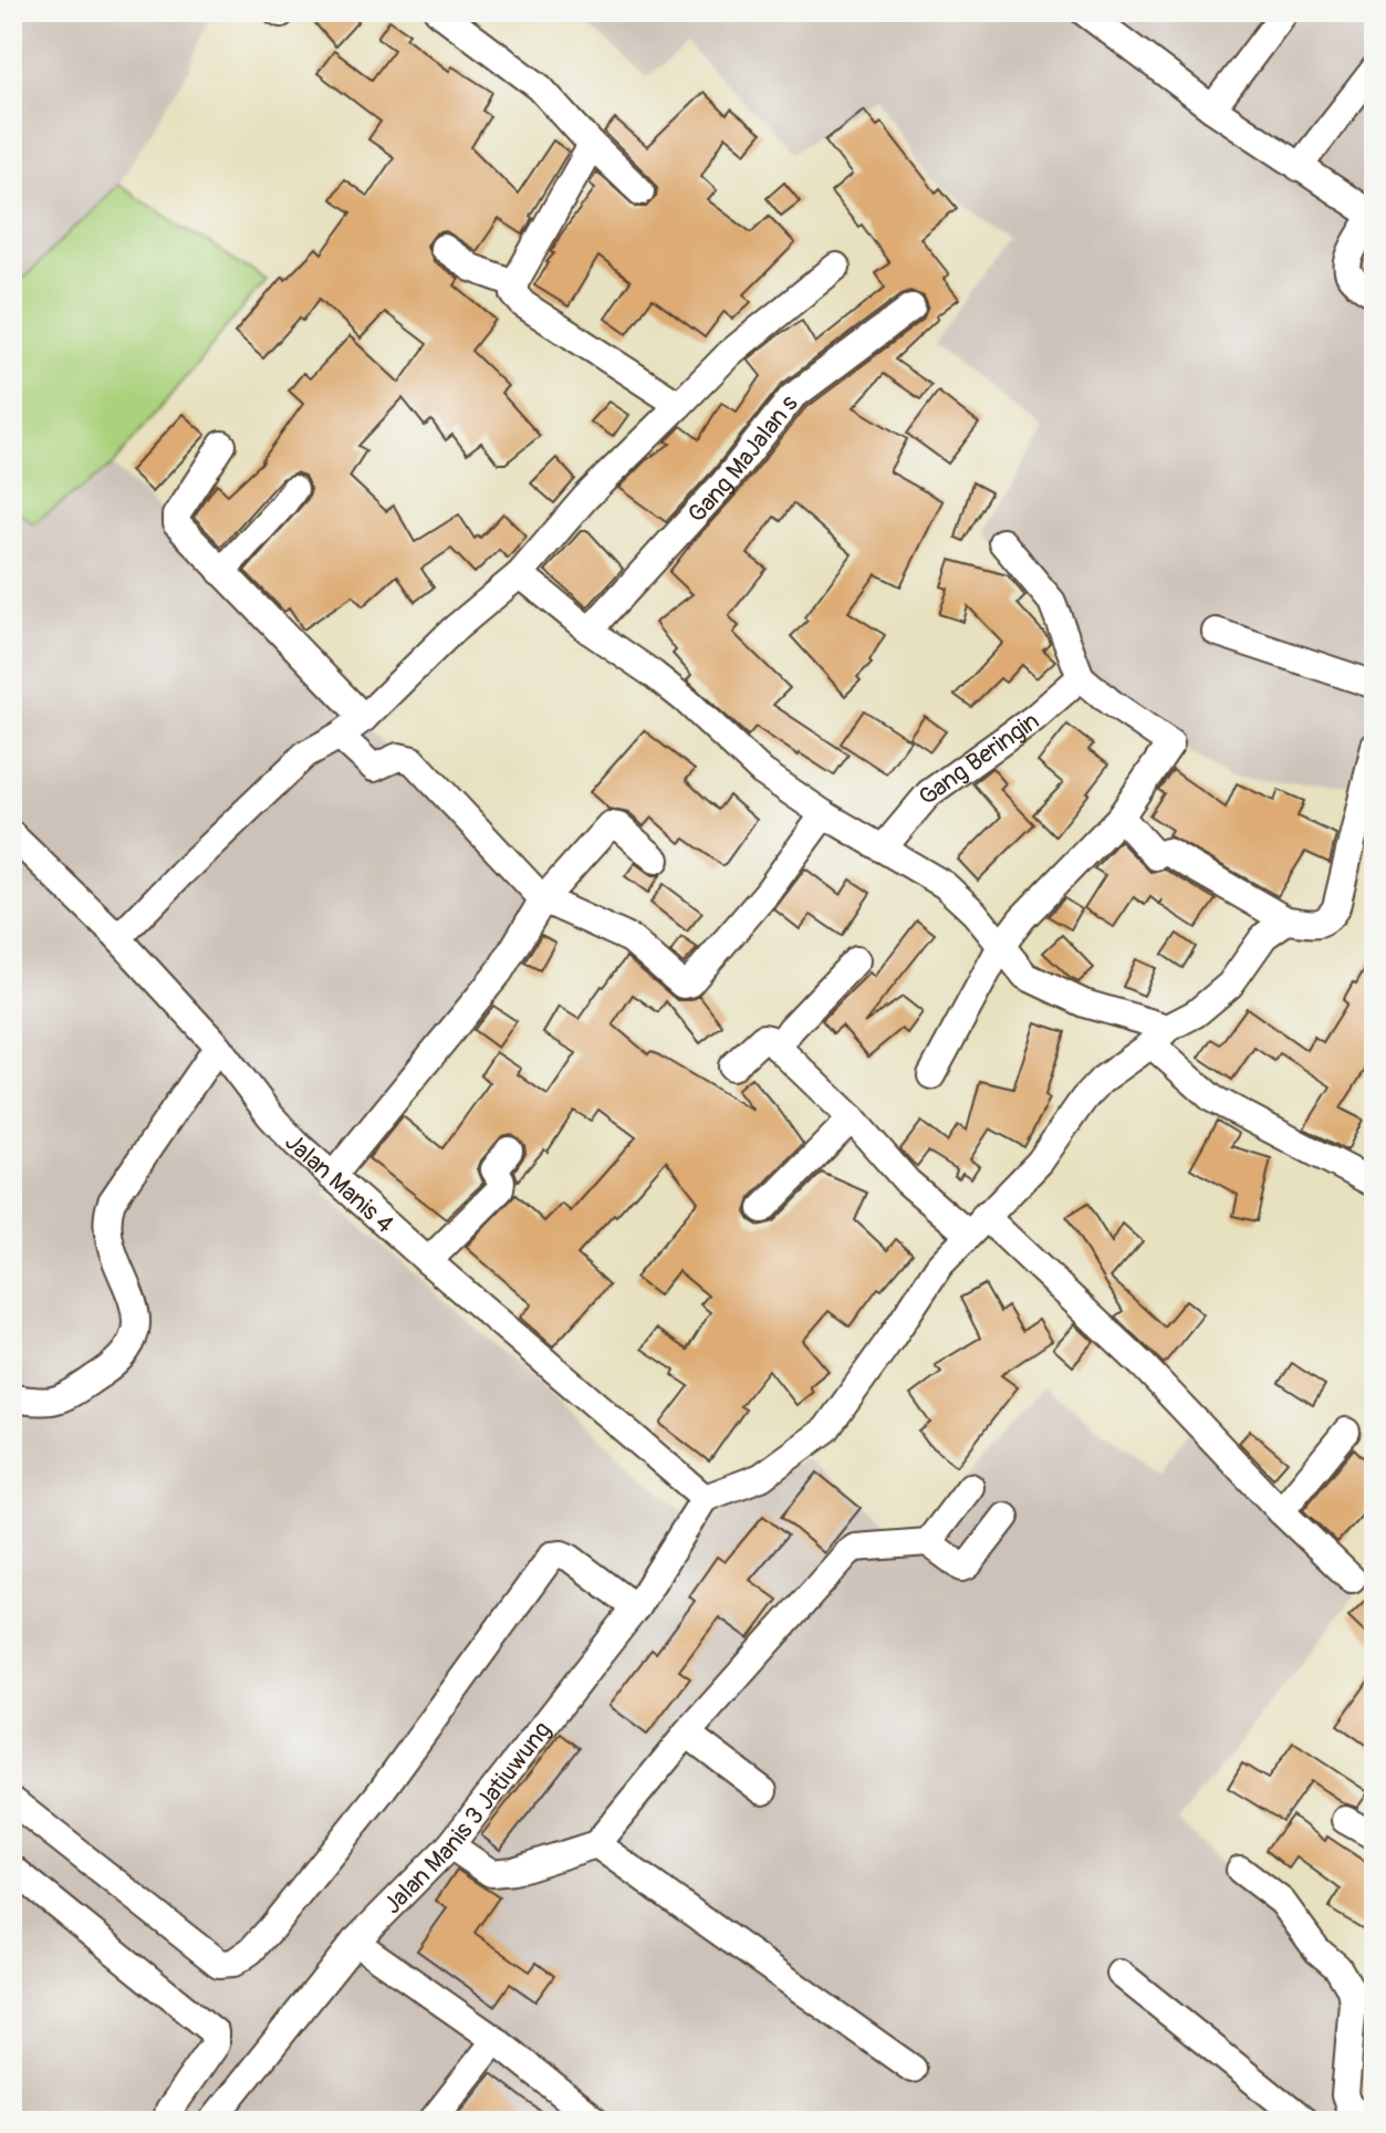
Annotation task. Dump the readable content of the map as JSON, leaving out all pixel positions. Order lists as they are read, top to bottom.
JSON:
{
  "streets": {
    "street": [
      "Gang MaJalan s",
      "Gang Beringin",
      "Jalan Manis 4",
      "Jalan Manis 3 Jatiuwung"
    ]
  },
  "crossings": [
    ["Jalan Manis 4", "Jalan Manis 3 Jatiuwung"]
  ]
}
